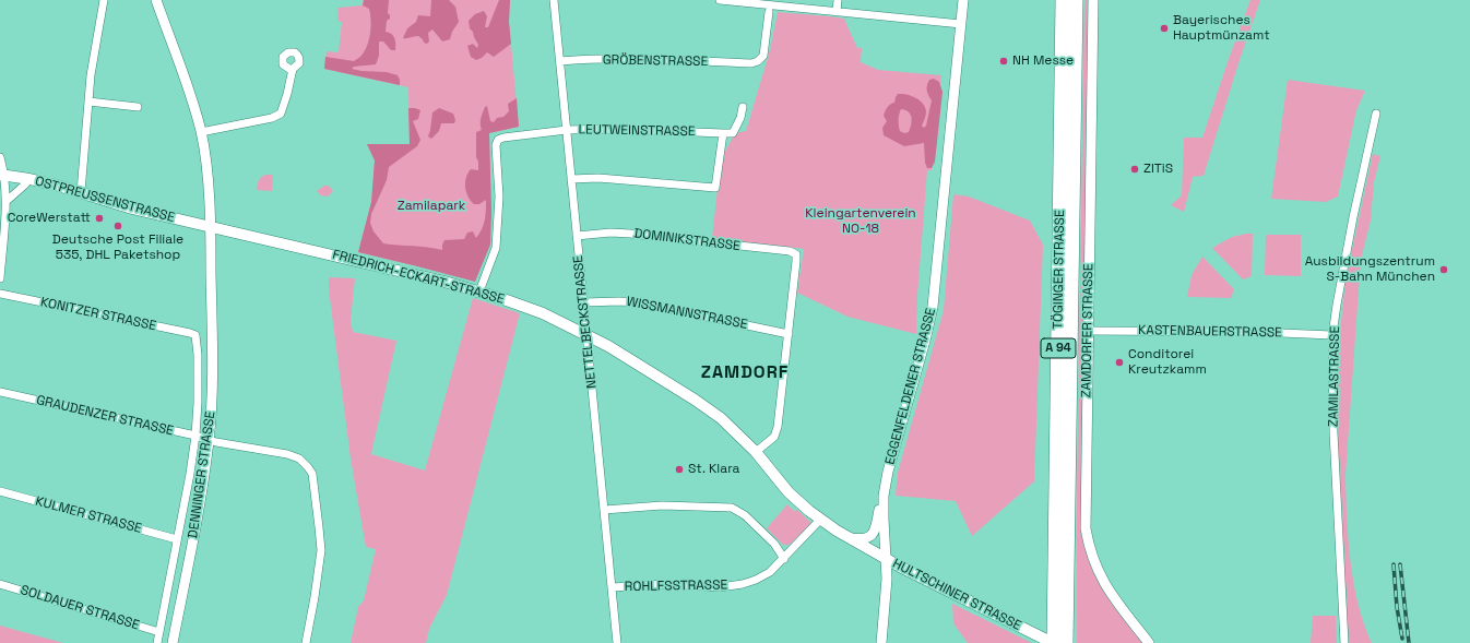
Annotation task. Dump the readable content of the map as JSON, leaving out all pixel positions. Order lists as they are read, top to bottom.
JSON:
{
  "streets": {
    "highway": ["TÖGINGER STRASSE", "A 94"],
    "main road": ["OSTPREUSSENSTRASSE", "FRIEDRICH-ECKART-STRASSE", "HULTSCHINER STRASSE"],
    "street": [
      "GRÖBENSTRASSE",
      "LEUTWEINSTRASSE",
      "DOMINIKSTRASSE",
      "WISSMANNSTRASSE",
      "KONITZER STRASSE",
      "NETTELBECKSTRASSE",
      "ZAMDORFER STRASSE",
      "KASTENBAUERSTRASSE",
      "ZAMILASTRASSE",
      "EGGENFELDENER STRASSE",
      "GRAUDENZER STRASSE",
      "DENNINGER STRASSE",
      "KULMER STRASSE",
      "ROHLFSSTRASSE",
      "SOLDAUER STRASSE"
    ]
  },
  "crossings": [
    ["GRÖBENSTRASSE", "NETTELBECKSTRASSE"],
    ["LEUTWEINSTRASSE", "FRIEDRICH-ECKART-STRASSE"],
    ["LEUTWEINSTRASSE", "NETTELBECKSTRASSE"],
    ["OSTPREUSSENSTRASSE", "FRIEDRICH-ECKART-STRASSE"],
    ["OSTPREUSSENSTRASSE", "DENNINGER STRASSE"],
    ["DOMINIKSTRASSE", "WISSMANNSTRASSE"],
    ["DOMINIKSTRASSE", "NETTELBECKSTRASSE"],
    ["TÖGINGER STRASSE", "HULTSCHINER STRASSE"],
    ["FRIEDRICH-ECKART-STRASSE", "NETTELBECKSTRASSE"],
    ["FRIEDRICH-ECKART-STRASSE", "EGGENFELDENER STRASSE"],
    ["FRIEDRICH-ECKART-STRASSE", "DENNINGER STRASSE"],
    ["FRIEDRICH-ECKART-STRASSE", "ROHLFSSTRASSE"],
    ["FRIEDRICH-ECKART-STRASSE", "HULTSCHINER STRASSE"],
    ["WISSMANNSTRASSE", "NETTELBECKSTRASSE"],
    ["KONITZER STRASSE", "DENNINGER STRASSE"],
    ["NETTELBECKSTRASSE", "ROHLFSSTRASSE"],
    ["ZAMDORFER STRASSE", "KASTENBAUERSTRASSE"],
    ["KASTENBAUERSTRASSE", "ZAMILASTRASSE"],
    ["EGGENFELDENER STRASSE", "HULTSCHINER STRASSE"],
    ["GRAUDENZER STRASSE", "DENNINGER STRASSE"],
    ["DENNINGER STRASSE", "KULMER STRASSE"],
    ["DENNINGER STRASSE", "SOLDAUER STRASSE"]
  ],
  "districts": ["ZAMDORF"],
  "parks": ["Zamilapark", "Kleingartenverein NO-18"],
  "places": [
    "Bayerisches Hauptmünzamt",
    "NH Messe",
    "ZITiS",
    "CoreWerstatt",
    "Deutsche Post Filiale 535, DHL Paketshop",
    "Ausbildungszentrum S-Bahn München",
    "Conditorei Kreutzkamm",
    "St. Klara"
  ]
}
